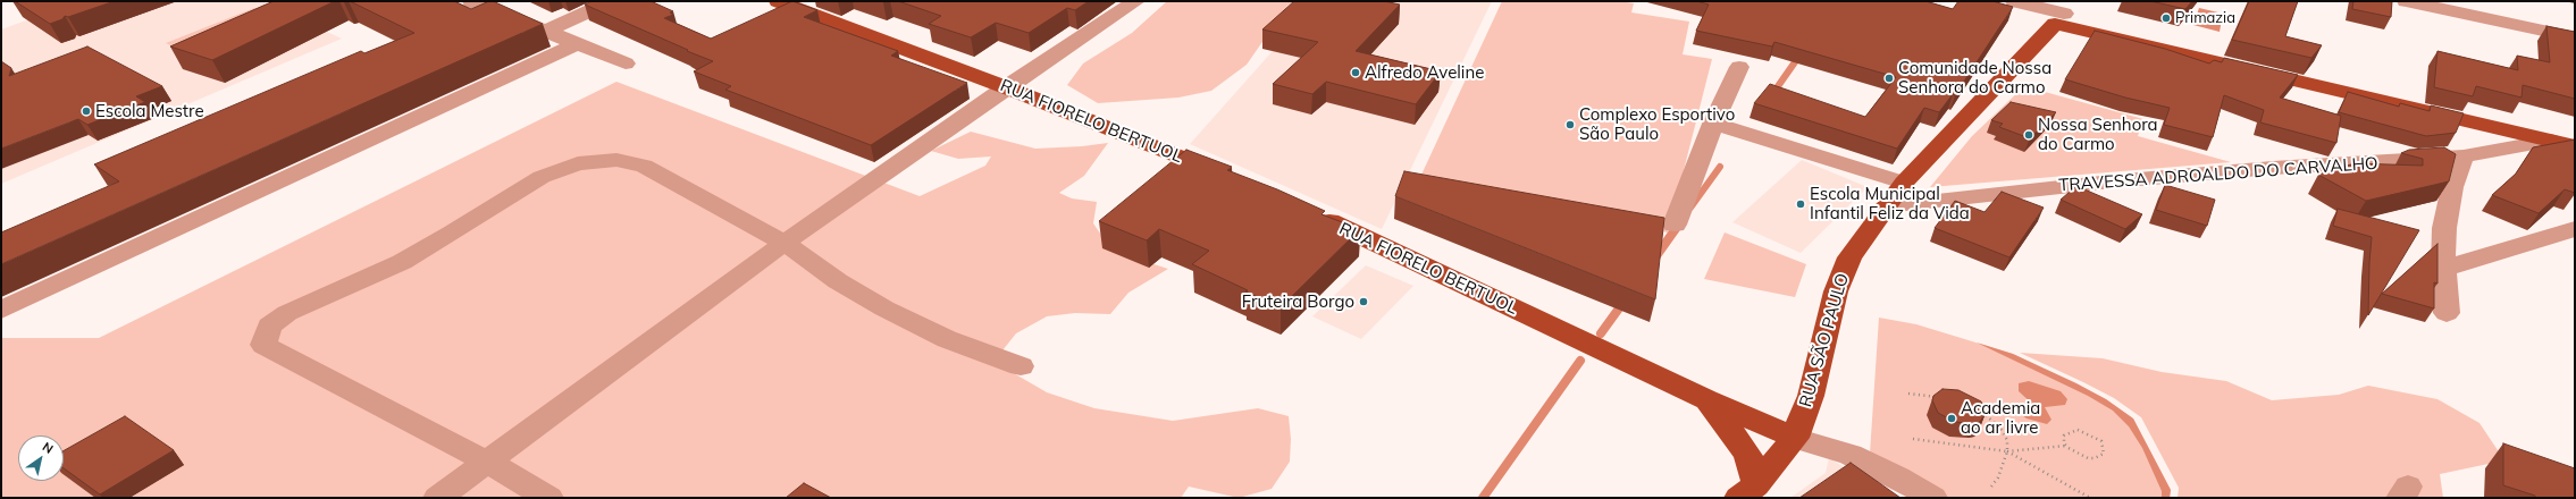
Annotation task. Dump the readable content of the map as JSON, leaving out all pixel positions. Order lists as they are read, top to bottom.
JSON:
{
  "streets": {
    "main road": ["RUA FIORELO BERTUOL", "RUA SÃO PAULO"],
    "street": ["TRAVESSA ADROALDO DO CARVALHO"]
  },
  "crossings": [
    ["RUA FIORELO BERTUOL", "RUA SÃO PAULO"],
    ["TRAVESSA ADROALDO DO CARVALHO", "RUA SÃO PAULO"]
  ],
  "places": [
    "Primazia",
    "Alfredo Aveline",
    "Comunidade Nossa Senhora do Carmo",
    "Escola Mestre",
    "Complexo Esportivo São Paulo",
    "Nossa Senhora do Carmo",
    "Escola Municipal Infantil Feliz da Vida",
    "Fruteira Borgo",
    "Academia ao ar livre"
  ],
  "north": "top right"
}
